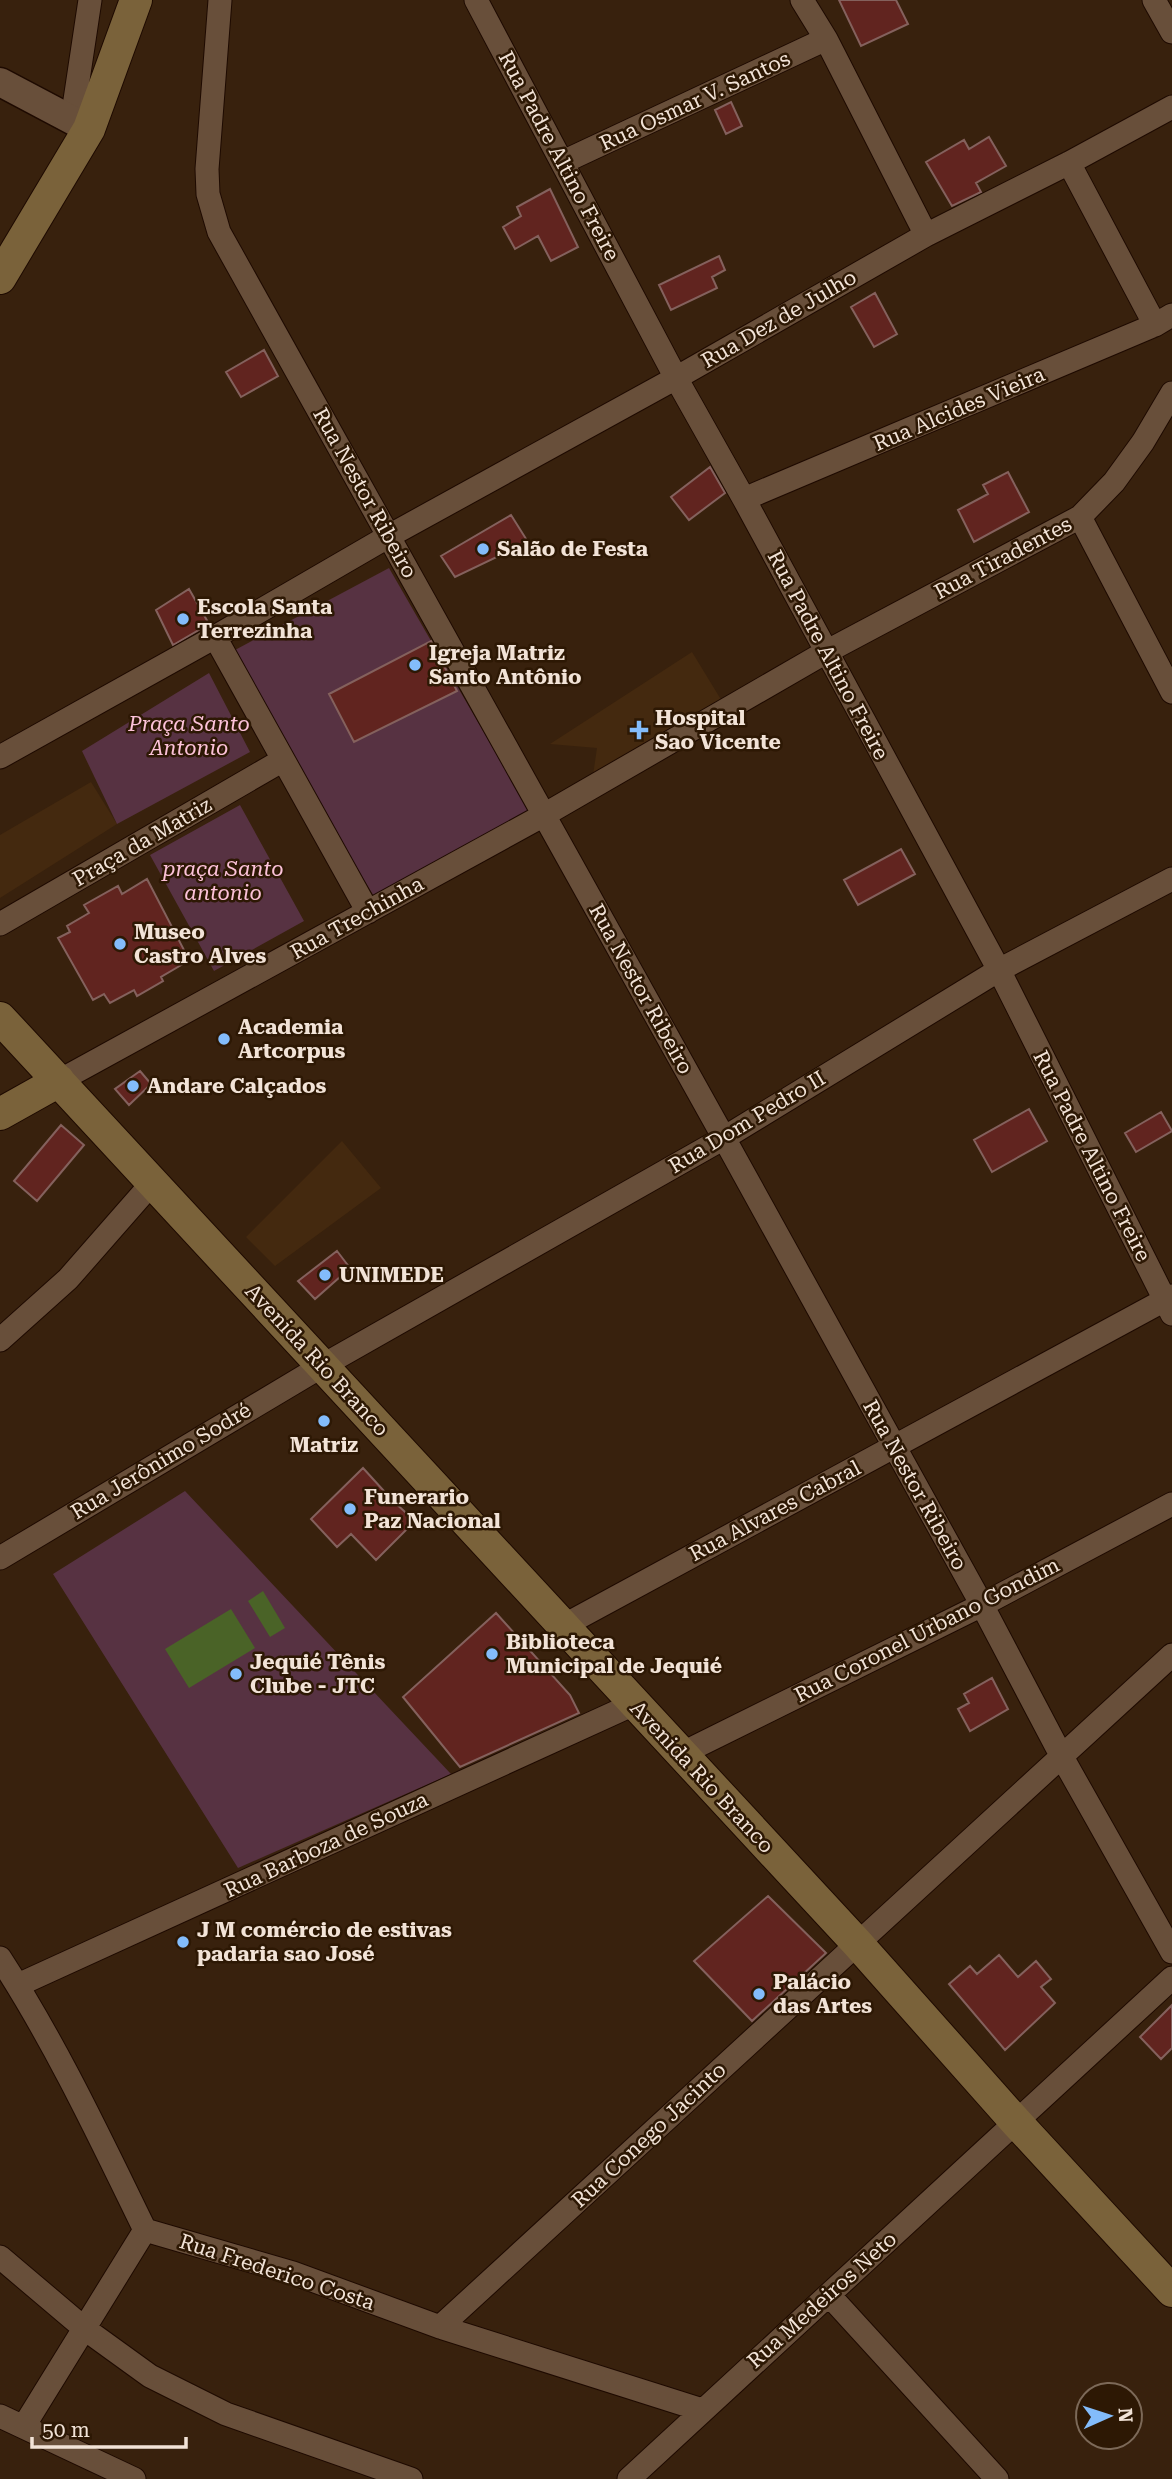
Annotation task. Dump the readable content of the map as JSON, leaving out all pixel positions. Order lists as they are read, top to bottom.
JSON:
{
  "streets": {
    "main road": ["Avenida Rio Branco"],
    "street": [
      "Rua Osmar V. Santos",
      "Rua Padre Altino Freire",
      "Rua Dez de Julho",
      "Rua Alcides Vieira",
      "Rua Nestor Ribeiro",
      "Rua Tiradentes",
      "Praça da Matriz",
      "Rua Trechinha",
      "Rua Dom Pedro II",
      "Rua Jerônimo Sodré",
      "Rua Alvares Cabral",
      "Rua Coronel Urbano Gondim",
      "Rua Barboza de Souza",
      "Rua Conego Jacinto",
      "Rua Frederico Costa",
      "Rua Medeiros Neto"
    ]
  },
  "crossings": [
    ["Rua Osmar V. Santos", "Rua Padre Altino Freire"],
    ["Rua Padre Altino Freire", "Rua Dez de Julho"],
    ["Rua Padre Altino Freire", "Rua Alcides Vieira"],
    ["Rua Padre Altino Freire", "Rua Tiradentes"],
    ["Rua Padre Altino Freire", "Rua Dom Pedro II"],
    ["Rua Padre Altino Freire", "Rua Alvares Cabral"],
    ["Rua Dez de Julho", "Rua Nestor Ribeiro"],
    ["Rua Nestor Ribeiro", "Rua Tiradentes"],
    ["Rua Nestor Ribeiro", "Rua Trechinha"],
    ["Rua Nestor Ribeiro", "Rua Dom Pedro II"],
    ["Rua Nestor Ribeiro", "Rua Alvares Cabral"],
    ["Rua Nestor Ribeiro", "Rua Coronel Urbano Gondim"],
    ["Rua Nestor Ribeiro", "Rua Conego Jacinto"],
    ["Rua Tiradentes", "Rua Trechinha"],
    ["Rua Trechinha", "Avenida Rio Branco"],
    ["Rua Dom Pedro II", "Avenida Rio Branco"],
    ["Rua Dom Pedro II", "Rua Jerônimo Sodré"],
    ["Avenida Rio Branco", "Rua Jerônimo Sodré"],
    ["Avenida Rio Branco", "Rua Alvares Cabral"],
    ["Avenida Rio Branco", "Rua Coronel Urbano Gondim"],
    ["Avenida Rio Branco", "Rua Barboza de Souza"],
    ["Avenida Rio Branco", "Rua Conego Jacinto"],
    ["Avenida Rio Branco", "Rua Medeiros Neto"],
    ["Rua Conego Jacinto", "Rua Frederico Costa"],
    ["Rua Frederico Costa", "Rua Medeiros Neto"]
  ],
  "parks": ["Praça Santo Antonio", "praça Santo antonio"],
  "places": {
    "other": [
      "Salão de Festa",
      "Escola Santa Terrezinha",
      "Igreja Matriz Santo Antônio",
      "Museo Castro Alves",
      "Academia Artcorpus",
      "Andare Calçados",
      "UNIMEDE",
      "Matriz",
      "Funerario Paz Nacional",
      "Biblioteca Municipal de Jequié",
      "Jequié Tênis Clube - JTC",
      "J M comércio de estivas padaria sao José",
      "Palácio das Artes"
    ],
    "health": ["Hospital Sao Vicente"]
  },
  "scale_bar": "50 m",
  "north": "right"
}
